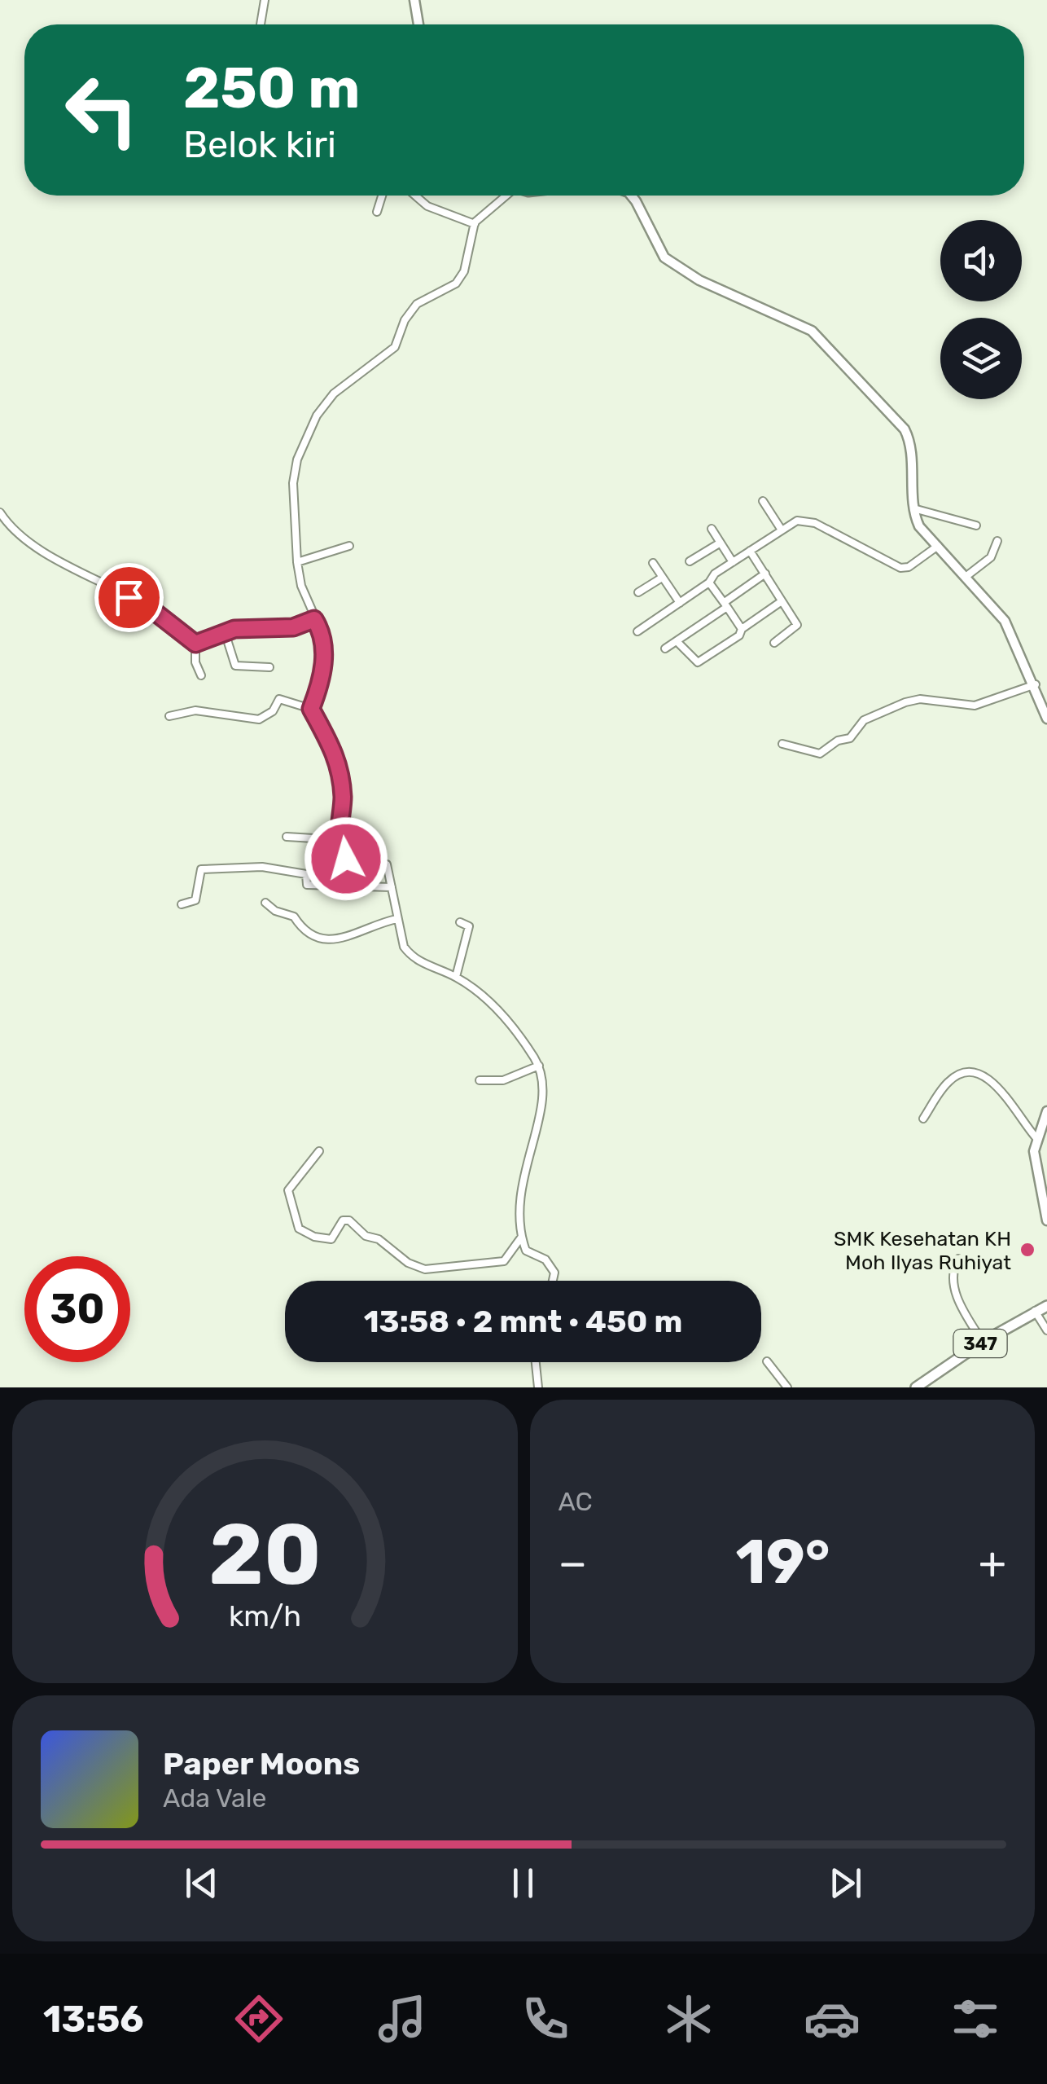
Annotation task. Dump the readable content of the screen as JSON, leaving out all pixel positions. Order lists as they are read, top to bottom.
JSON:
{
  "streets": {
    "main road": ["347"]
  },
  "places": ["SMK Kesehatan KH Moh Ilyas Ruhiyat"],
  "page": {
    "turn": ["250 m", "Belok kiri"],
    "limit": "30",
    "trip": "13:58 · 2 mnt · 450 m",
    "tile": "AC",
    "heat": ["−", "19°", "+"],
    "song": ["Paper Moons", "Ada Vale"],
    "tabs": "13:56",
    "gauge": ["20", "km/h"]
  }
}
